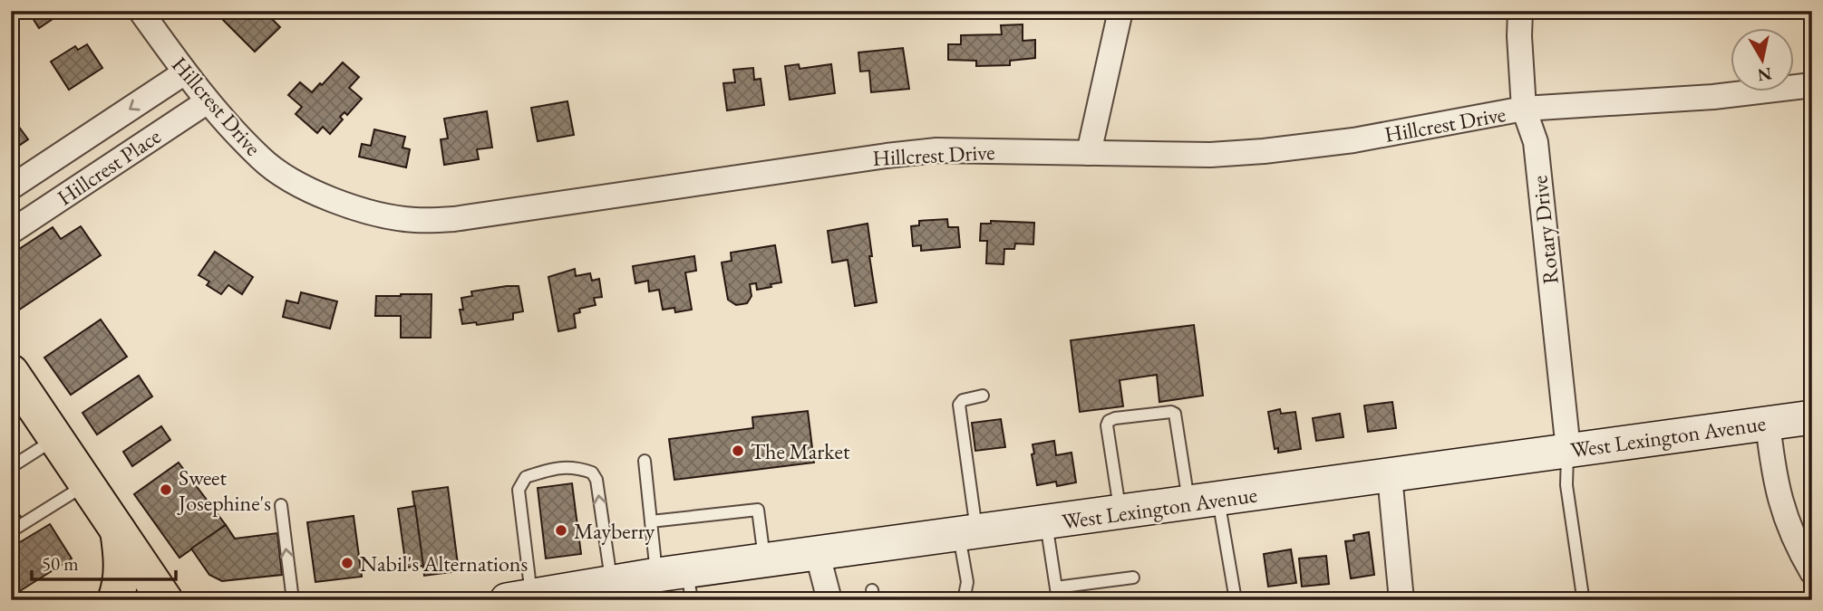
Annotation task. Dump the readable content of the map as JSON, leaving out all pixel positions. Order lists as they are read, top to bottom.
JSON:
{
  "streets": {
    "street": [
      "Hillcrest Drive",
      "Hillcrest Place",
      "Rotary Drive",
      "West Lexington Avenue"
    ]
  },
  "crossings": [
    ["Hillcrest Drive", "Hillcrest Place"],
    ["Hillcrest Drive", "Rotary Drive"],
    ["Rotary Drive", "West Lexington Avenue"]
  ],
  "places": [
    "The Market",
    "Sweet Josephine's",
    "Mayberry",
    "Nabil's Alternations"
  ],
  "scale_bar": "50 m",
  "north": "bottom"
}
